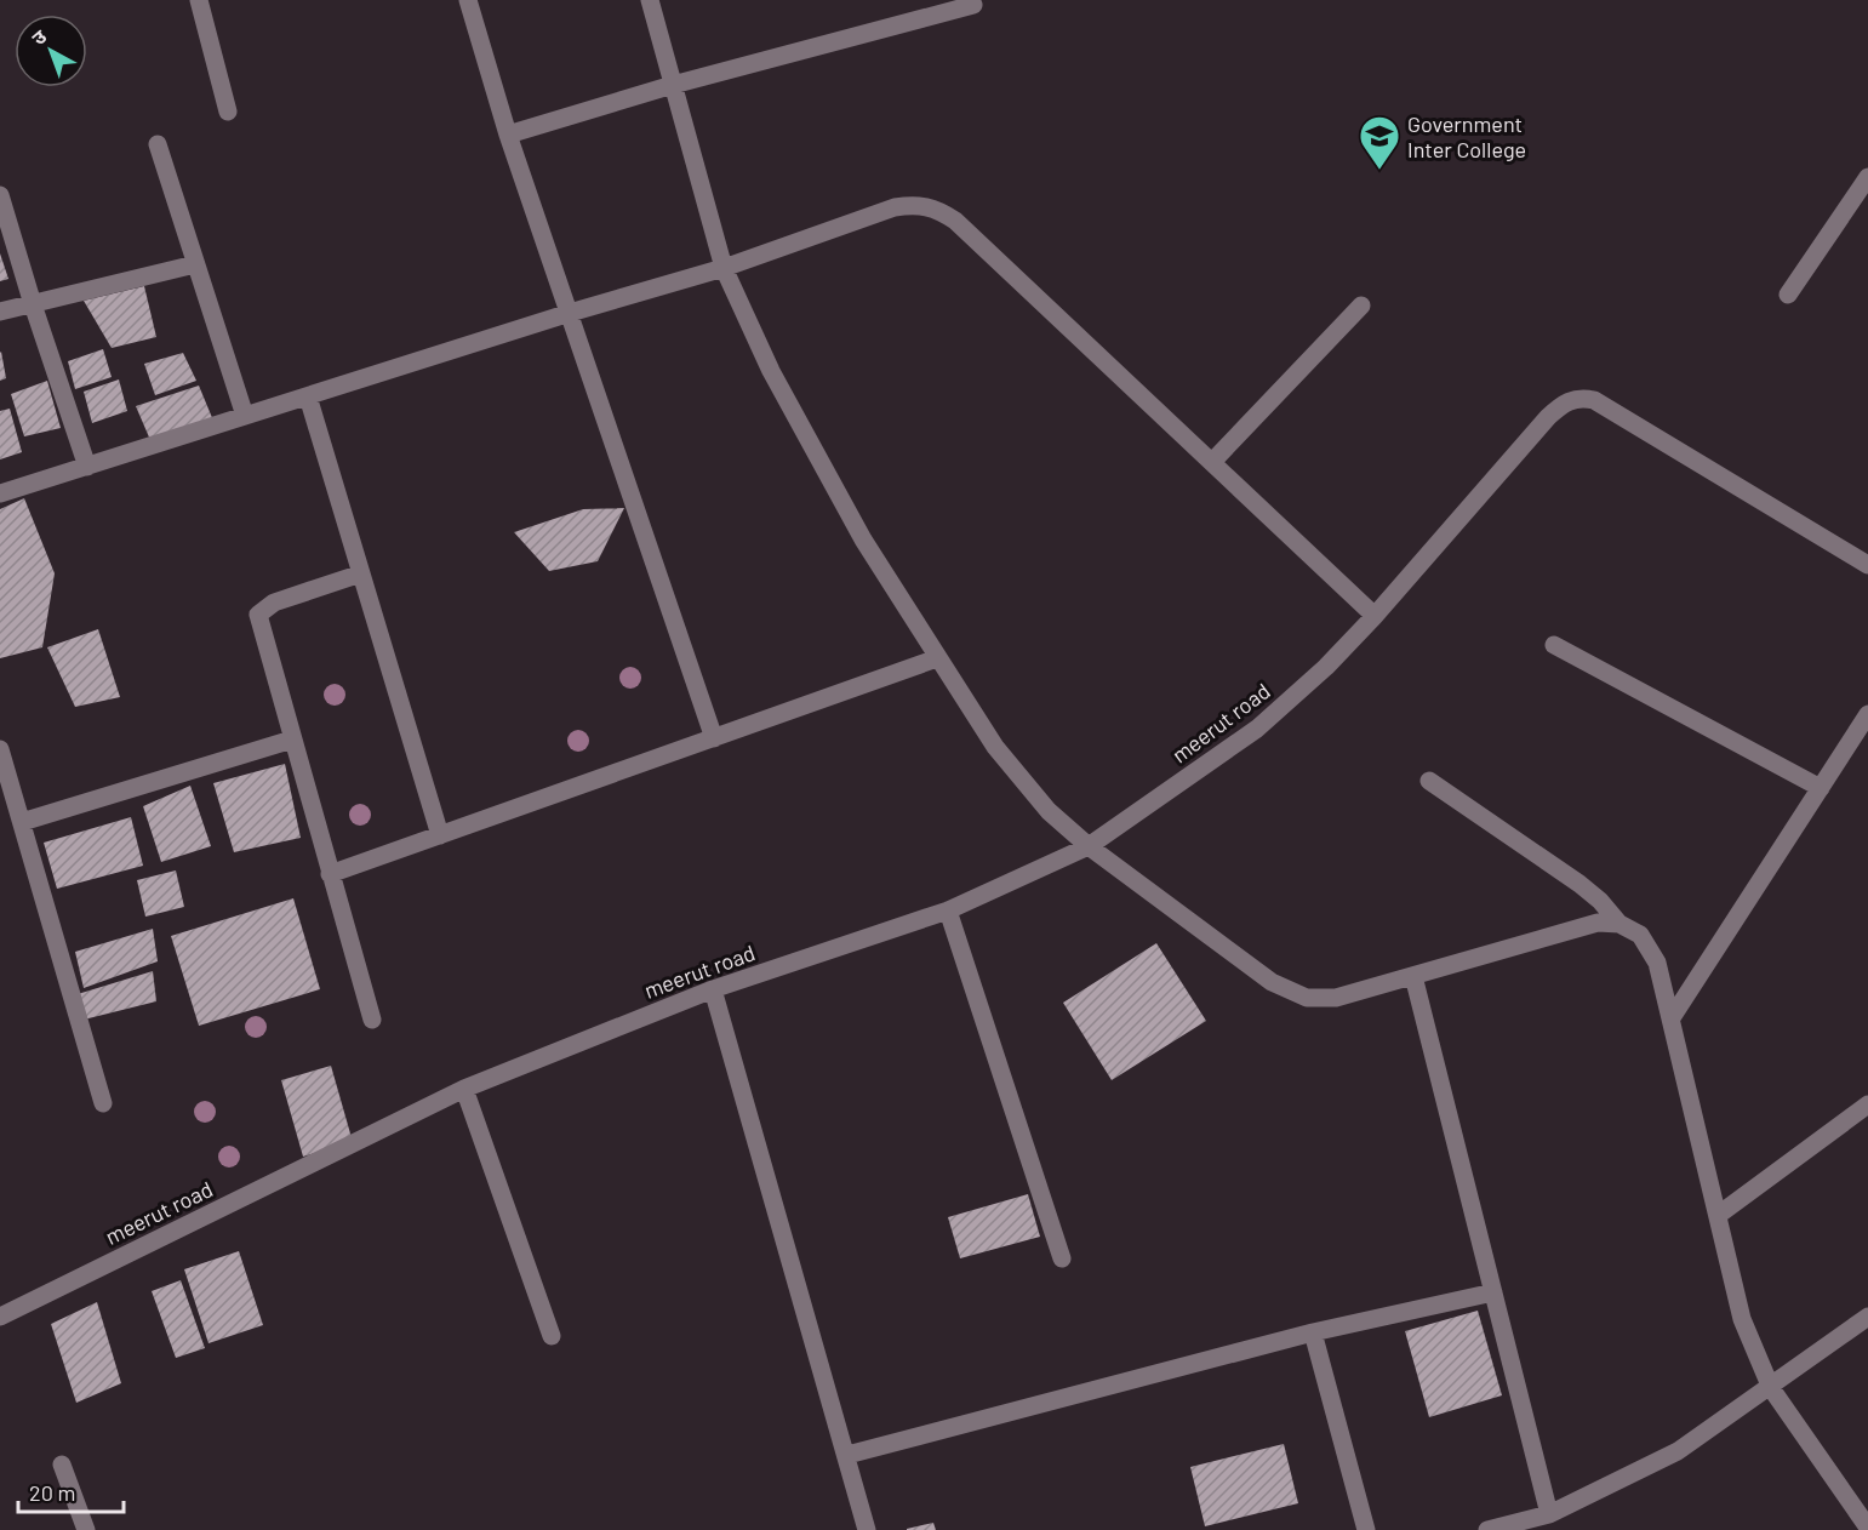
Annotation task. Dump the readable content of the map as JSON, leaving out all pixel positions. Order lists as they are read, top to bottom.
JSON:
{
  "streets": {
    "street": ["meerut road"]
  },
  "places": {
    "school or university": ["Government Inter College"]
  },
  "scale_bar": "20 m",
  "north": "top left"
}
